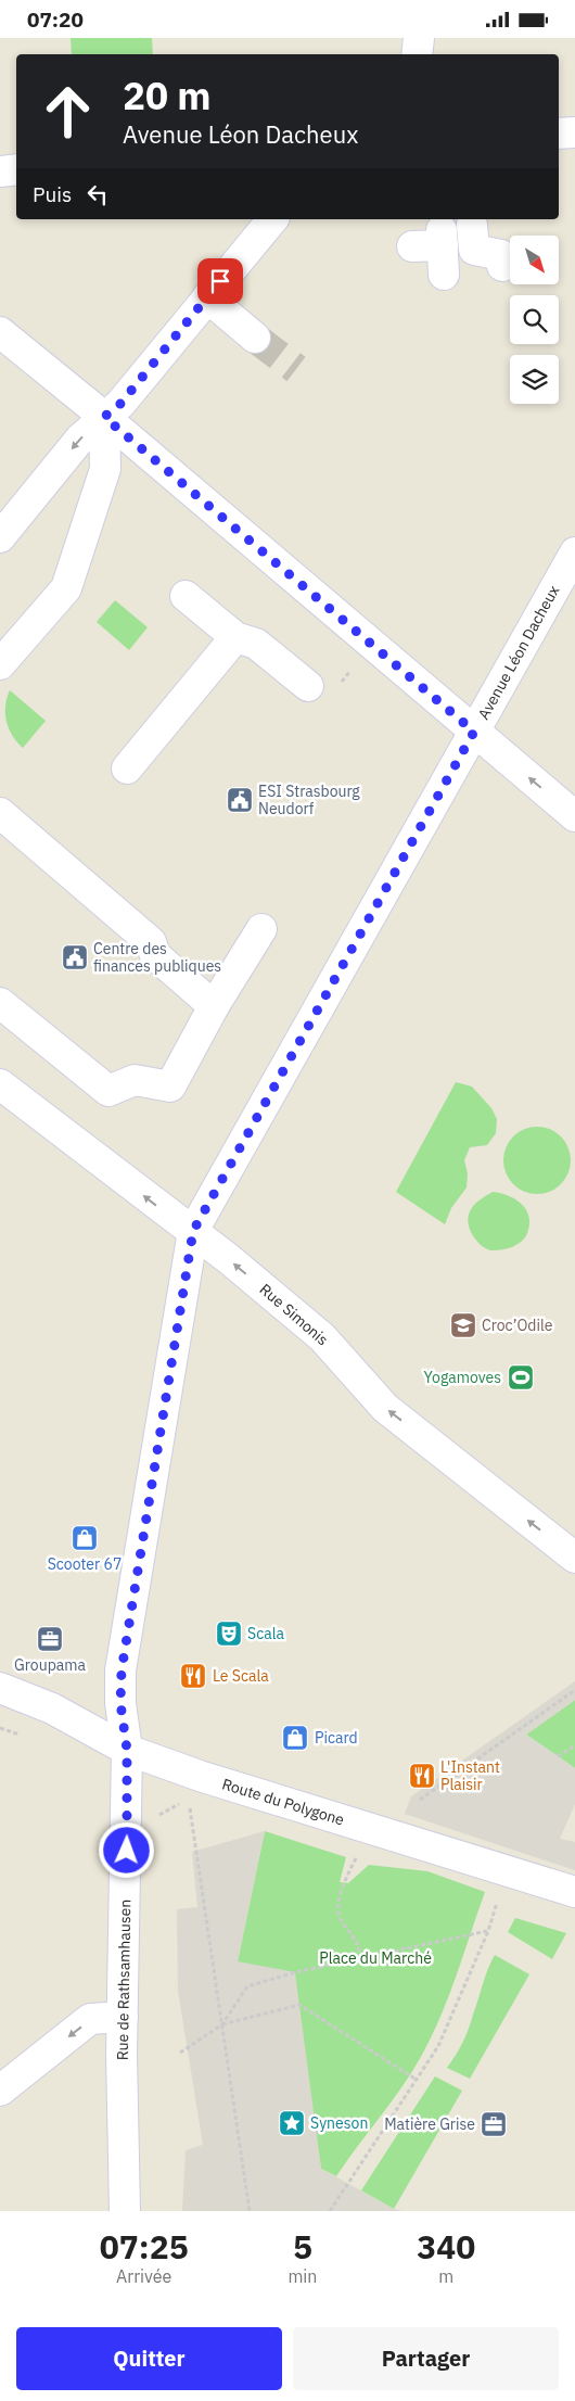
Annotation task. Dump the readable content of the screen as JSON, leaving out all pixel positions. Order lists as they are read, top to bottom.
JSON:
{
  "streets": {
    "street": [
      "Avenue Léon Dacheux",
      "Rue Simonis",
      "Route du Polygone",
      "Rue de Rathsamhausen"
    ]
  },
  "crossings": [
    ["Avenue Léon Dacheux", "Rue Simonis"],
    ["Avenue Léon Dacheux", "Route du Polygone"],
    ["Avenue Léon Dacheux", "Rue de Rathsamhausen"],
    ["Route du Polygone", "Rue de Rathsamhausen"]
  ],
  "one_way": ["Rue Simonis"],
  "parks": ["Place du Marché"],
  "places": {
    "public building": ["ESI Strasbourg Neudorf", "Centre des finances publiques"],
    "school or university": ["Croc’Odile"],
    "sports": ["Yogamoves"],
    "shop": ["Scooter 67", "Picard"],
    "theatre": ["Scala"],
    "office": ["Groupama", "Matière Grise"],
    "restaurant": ["Le Scala", "L'Instant Plaisir"],
    "place": ["Syneson"]
  },
  "north": "bottom right",
  "page": {
    "status": "07:20",
    "turn": ["20 m", "Avenue Léon Dacheux"],
    "then": "Puis",
    "eta": [
      "07:25",
      "Arrivée",
      "5",
      "min",
      "340",
      "m"
    ],
    "buttons": ["Quitter", "Partager"]
  }
}
